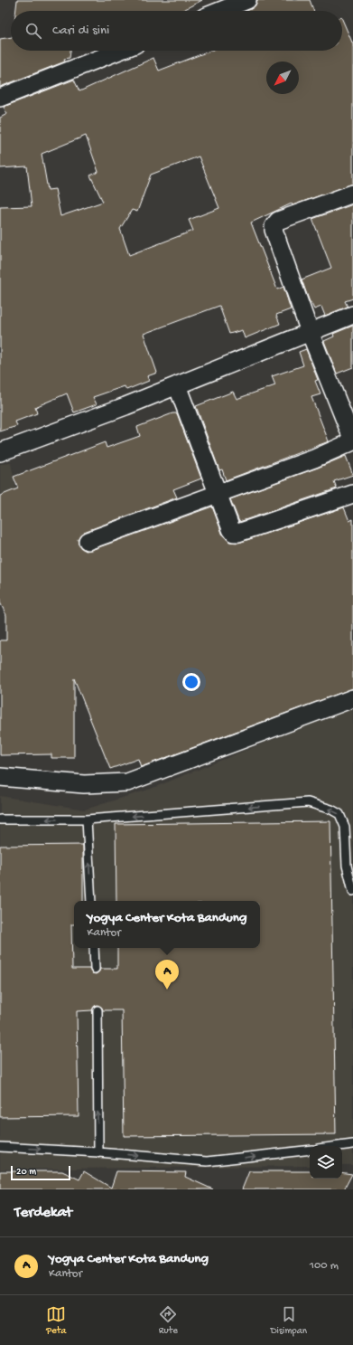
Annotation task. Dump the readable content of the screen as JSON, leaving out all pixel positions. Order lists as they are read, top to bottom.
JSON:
{
  "scale_bar": "20 m",
  "north": "bottom left",
  "page": {
    "search": "Cari di sini",
    "popup": ["Yogya Center Kota Bandung", "Kantor"],
    "pins": "A",
    "scale": "20 m",
    "heading": "Terdekat",
    "list": [
      {
        "mark": "A",
        "name": "Yogya Center Kota Bandung",
        "note": "Kantor",
        "value": "100 m"
      }
    ],
    "nav": ["Peta", "Rute", "Disimpan"]
  }
}
